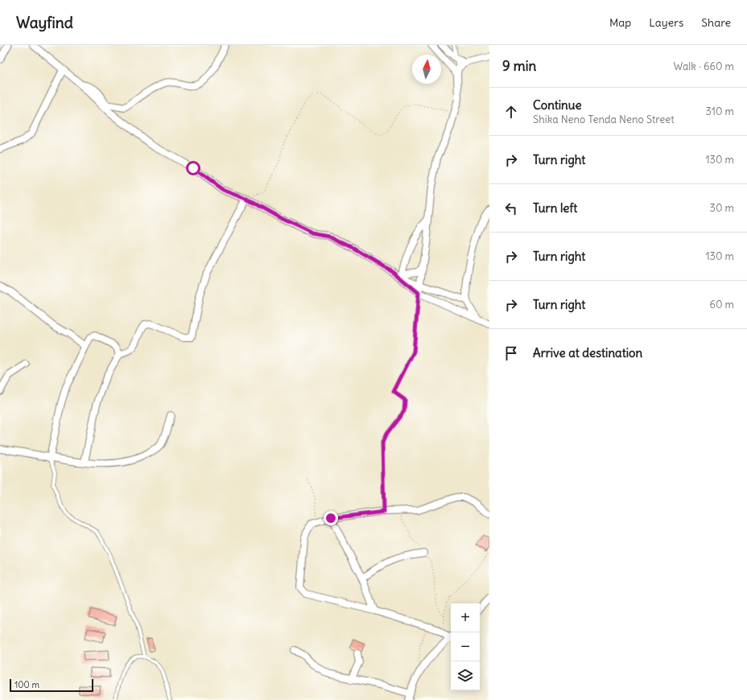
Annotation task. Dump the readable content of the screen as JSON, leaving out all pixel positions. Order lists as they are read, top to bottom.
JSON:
{
  "scale_bar": "100 m",
  "north": "top",
  "page": {
    "header": "Wayfind",
    "nav": ["Map", "Layers", "Share"],
    "heading": ["9 min", "Walk · 660 m"],
    "list": [
      ["Continue", "Shika Neno Tenda Neno Street", "310 m"],
      ["Turn right", "130 m"],
      ["Turn left", "30 m"],
      ["Turn right", "130 m"],
      ["Turn right", "60 m"],
      "Arrive at destination"
    ],
    "map_buttons": ["+", "−"],
    "scale": "100 m"
  }
}
